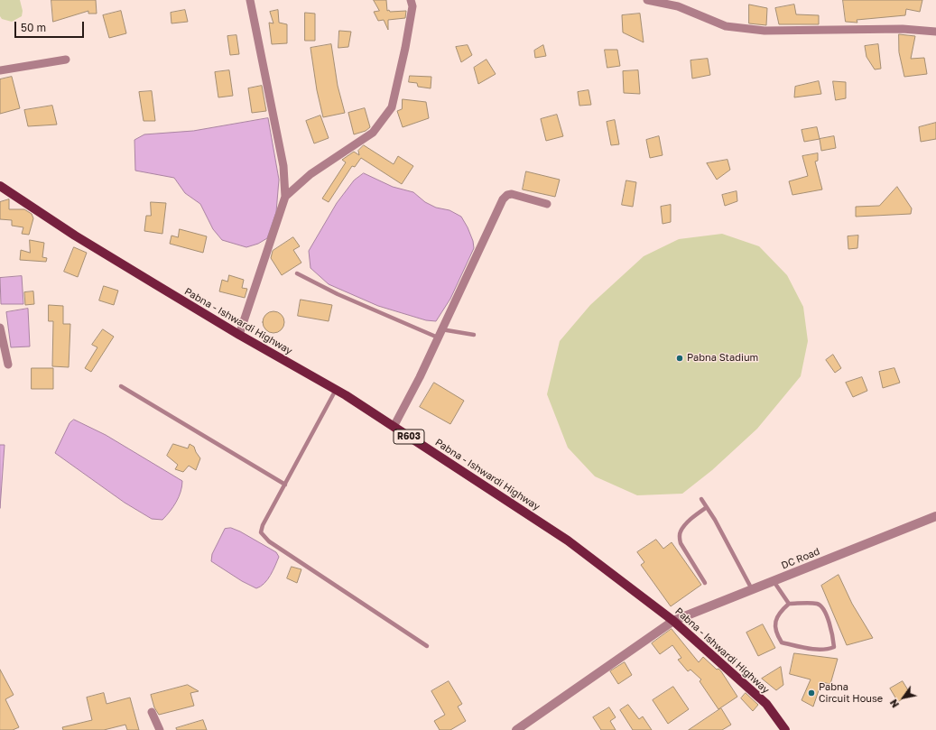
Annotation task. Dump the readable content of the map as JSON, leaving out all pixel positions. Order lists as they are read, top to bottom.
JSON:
{
  "streets": {
    "main road": ["Pabna - Ishwardi Highway", "R603"],
    "street": ["DC Road"]
  },
  "crossings": [
    ["Pabna - Ishwardi Highway", "DC Road"]
  ],
  "places": ["Pabna Stadium", "Pabna Circuit House"],
  "scale_bar": "50 m",
  "north": "bottom left"
}
